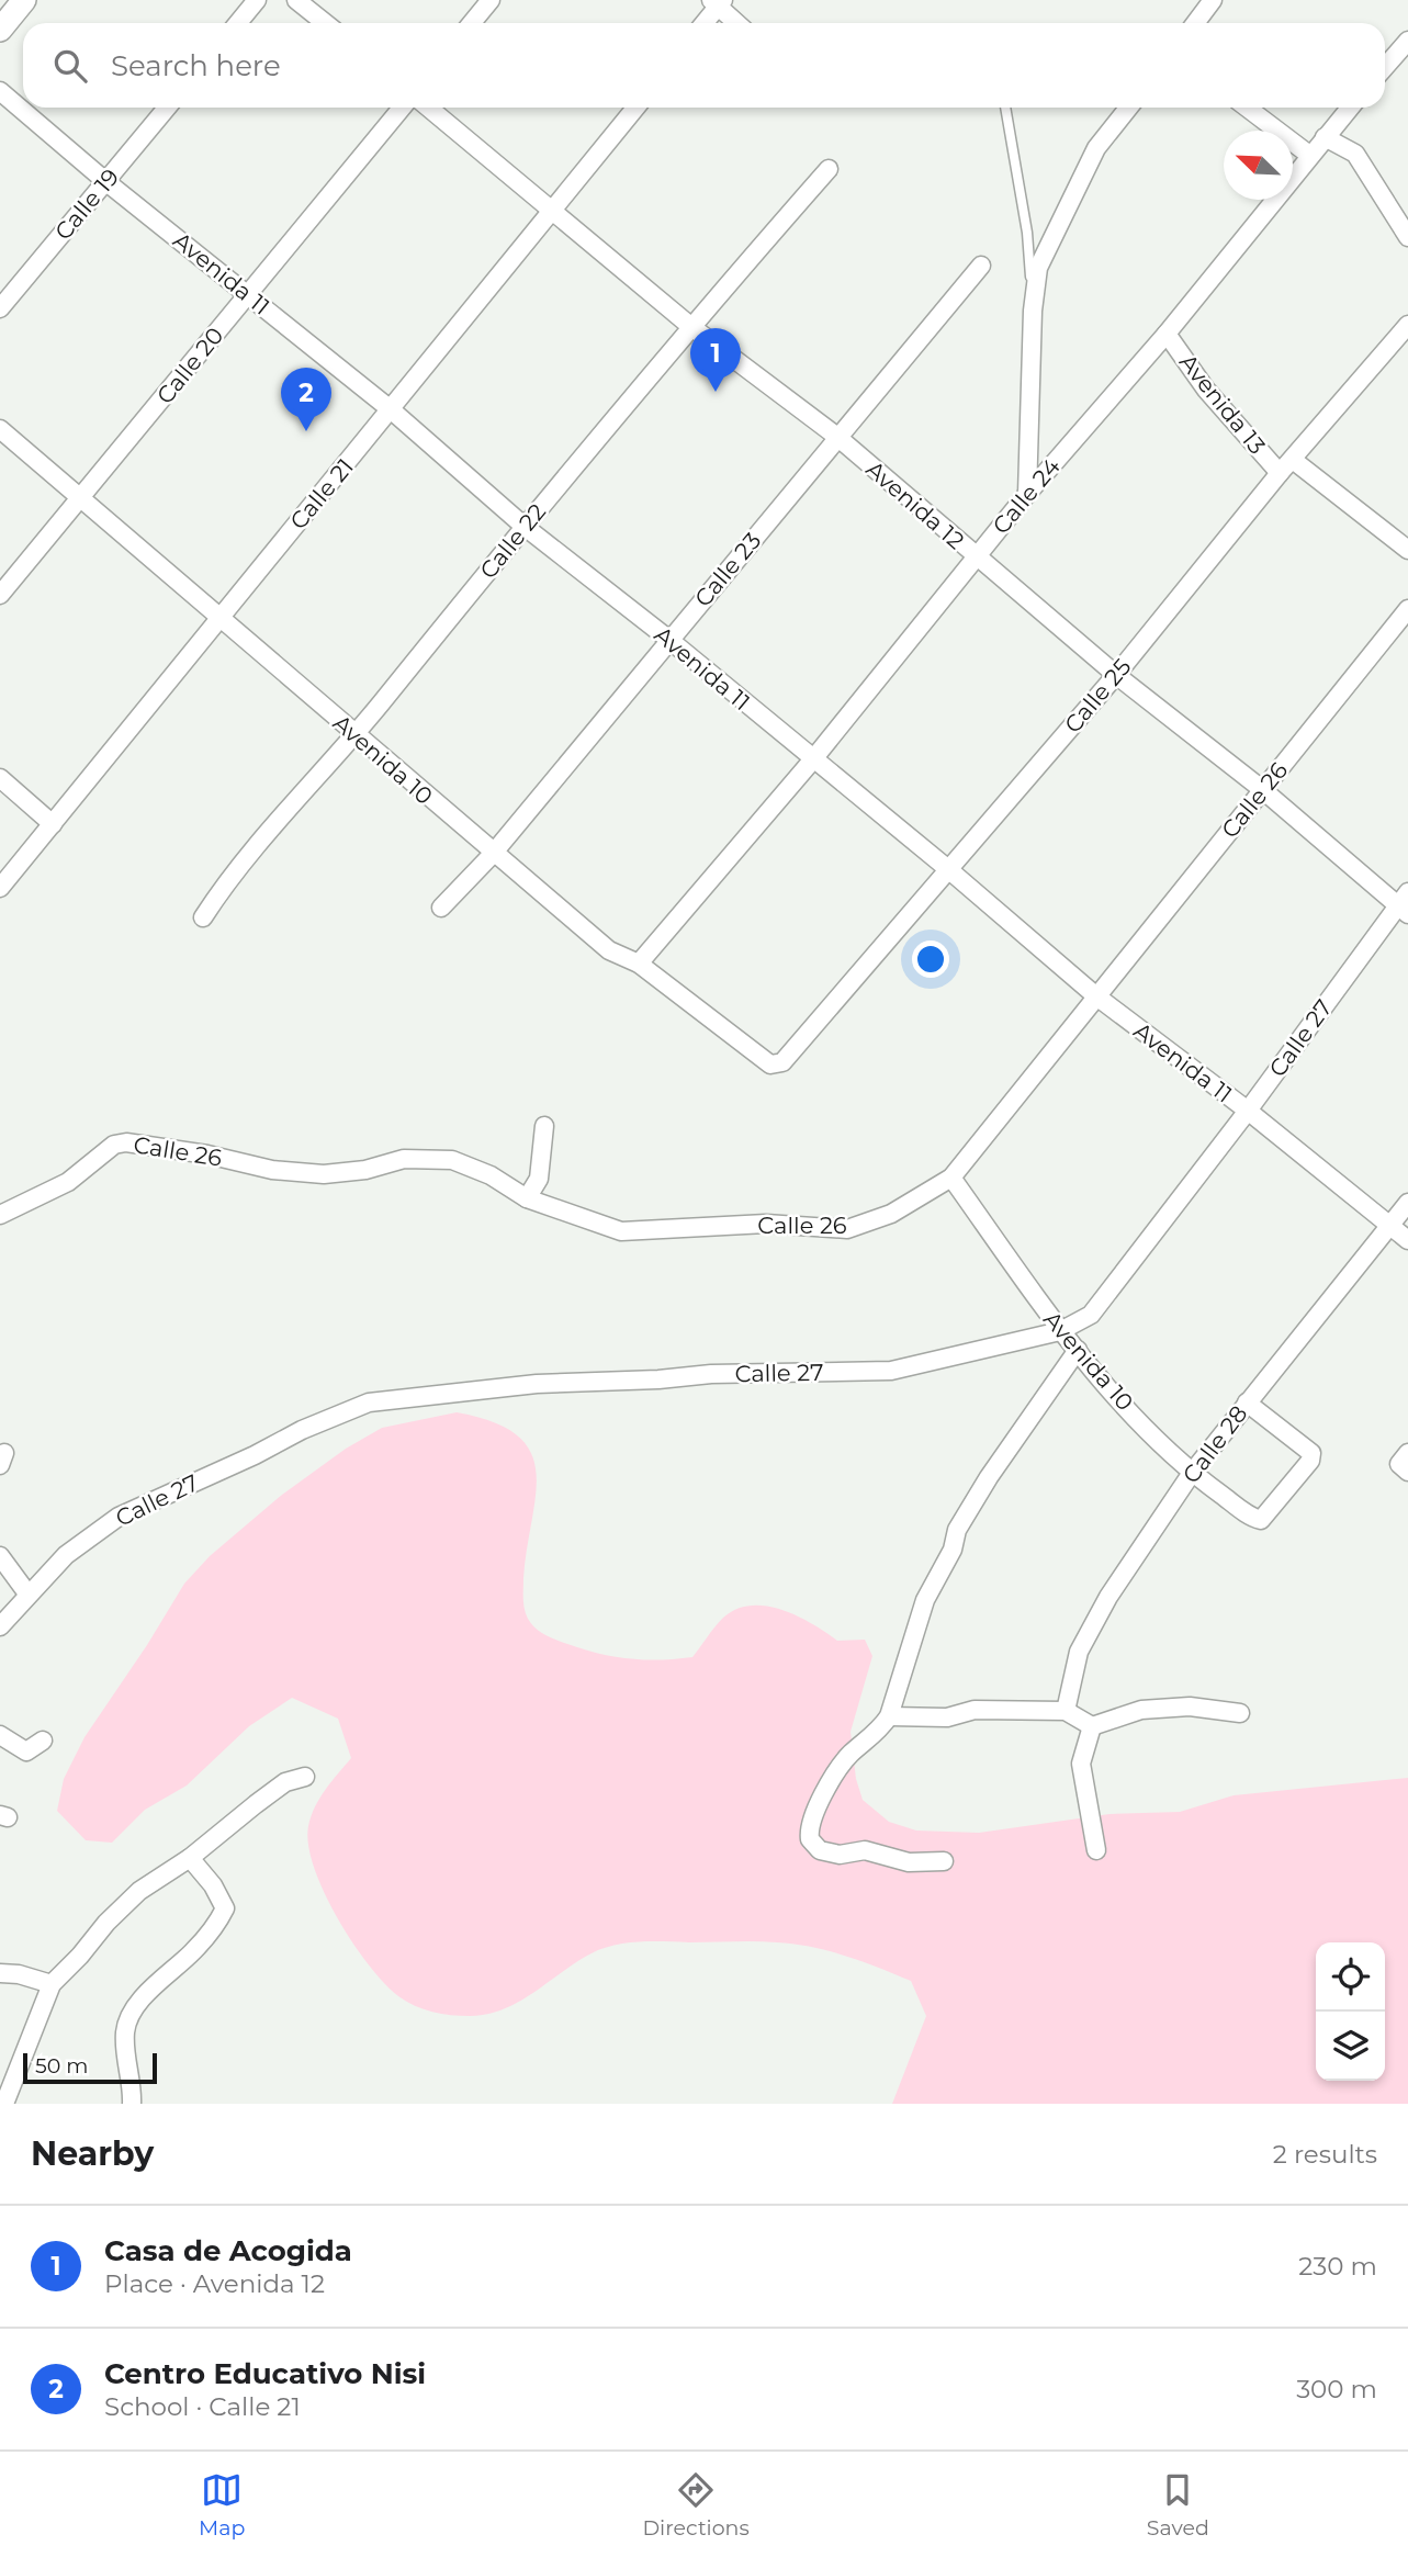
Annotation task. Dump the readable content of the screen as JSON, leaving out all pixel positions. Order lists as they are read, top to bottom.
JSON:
{
  "streets": {
    "street": [
      "Calle 19",
      "Avenida 11",
      "Calle 20",
      "Avenida 13",
      "Calle 21",
      "Calle 24",
      "Avenida 12",
      "Calle 22",
      "Calle 23",
      "Calle 25",
      "Avenida 10",
      "Calle 26",
      "Calle 27",
      "Calle 28"
    ]
  },
  "crossings": [
    ["Calle 19", "Avenida 11"],
    ["Avenida 11", "Calle 20"],
    ["Avenida 11", "Calle 21"],
    ["Avenida 11", "Calle 24"],
    ["Avenida 11", "Calle 22"],
    ["Avenida 11", "Calle 23"],
    ["Avenida 11", "Calle 25"],
    ["Avenida 11", "Calle 26"],
    ["Avenida 11", "Calle 27"],
    ["Avenida 11", "Calle 28"],
    ["Calle 20", "Avenida 10"],
    ["Avenida 13", "Calle 24"],
    ["Avenida 13", "Calle 25"],
    ["Calle 21", "Avenida 12"],
    ["Calle 21", "Avenida 10"],
    ["Calle 24", "Avenida 12"],
    ["Calle 24", "Avenida 10"],
    ["Avenida 12", "Calle 22"],
    ["Avenida 12", "Calle 23"],
    ["Avenida 12", "Calle 25"],
    ["Avenida 12", "Calle 26"],
    ["Avenida 12", "Calle 27"],
    ["Calle 22", "Avenida 10"],
    ["Calle 23", "Avenida 10"],
    ["Calle 25", "Avenida 10"],
    ["Avenida 10", "Calle 26"],
    ["Avenida 10", "Calle 27"],
    ["Avenida 10", "Calle 28"]
  ],
  "scale_bar": "50 m",
  "north": "top left",
  "page": {
    "search": "Search here",
    "pins": ["1", "2"],
    "scale": "50 m",
    "heading": ["Nearby", "2 results"],
    "list": [
      {
        "mark": "1",
        "name": "Casa de Acogida",
        "note": "Place · Avenida 12",
        "value": "230 m"
      },
      {
        "mark": "2",
        "name": "Centro Educativo Nisi",
        "note": "School · Calle 21",
        "value": "300 m"
      }
    ],
    "nav": ["Map", "Directions", "Saved"]
  }
}
